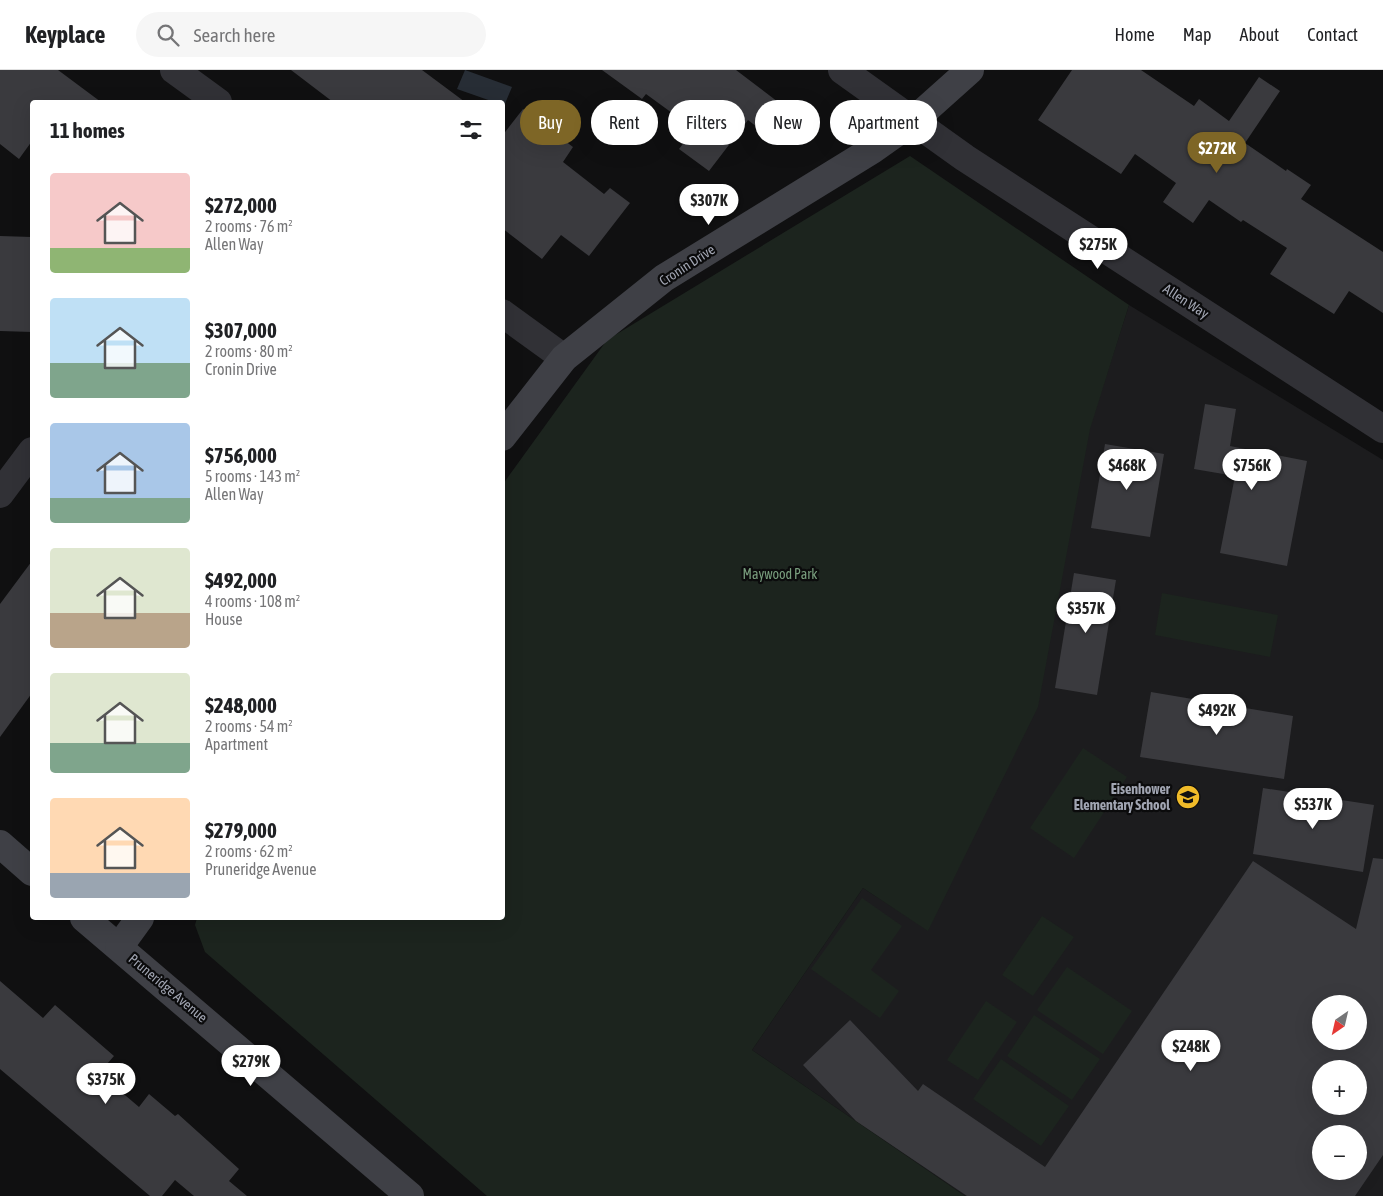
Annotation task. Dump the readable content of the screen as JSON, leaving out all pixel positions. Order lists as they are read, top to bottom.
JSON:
{
  "streets": {
    "street": ["Cronin Drive", "Allen Way", "Pruneridge Avenue"]
  },
  "parks": ["Maywood Park"],
  "places": {
    "school or university": ["Eisenhower Elementary School"]
  },
  "north": "bottom left",
  "page": {
    "header": "Keyplace",
    "search": "Search here",
    "nav": [
      "Home",
      "Map",
      "About",
      "Contact"
    ],
    "chip": [
      "Buy",
      "Rent",
      "Filters",
      "New",
      "Apartment"
    ],
    "heading": "11 homes",
    "price": [
      "$272K",
      "$307K",
      "$275K",
      "$468K",
      "$756K",
      "$357K",
      "$492K",
      "$537K",
      "$248K",
      "$279K",
      "$375K"
    ],
    "list": [
      {
        "name": "$272,000",
        "note": "2 rooms · 76 m² · Allen Way"
      },
      {
        "name": "$307,000",
        "note": "2 rooms · 80 m² · Cronin Drive"
      },
      {
        "name": "$756,000",
        "note": "5 rooms · 143 m² · Allen Way"
      },
      {
        "name": "$492,000",
        "note": "4 rooms · 108 m² · House"
      },
      {
        "name": "$248,000",
        "note": "2 rooms · 54 m² · Apartment"
      },
      {
        "name": "$279,000",
        "note": "2 rooms · 62 m² · Pruneridge Avenue"
      }
    ],
    "map_buttons": ["+", "−"]
  }
}
